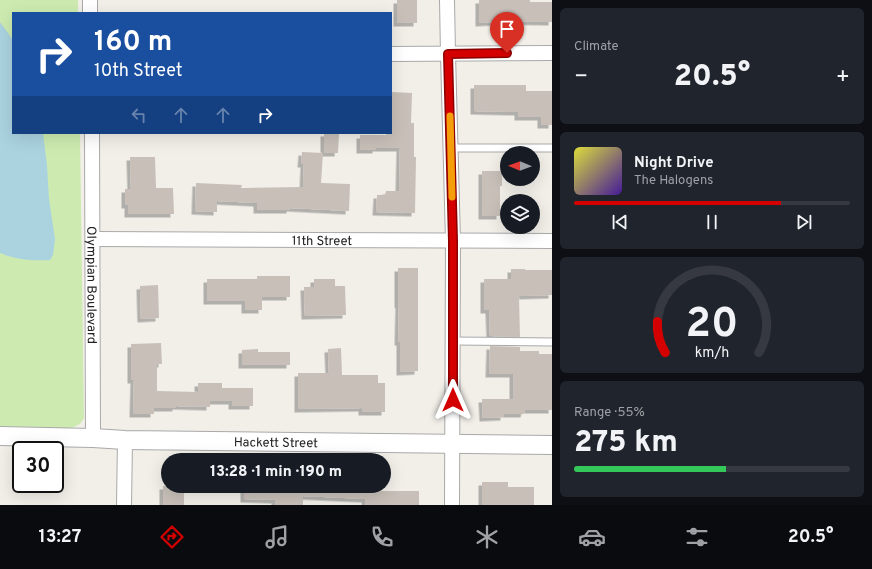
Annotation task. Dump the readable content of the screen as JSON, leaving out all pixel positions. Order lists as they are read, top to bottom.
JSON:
{
  "streets": {
    "street": ["11th Street", "Olympian Boulevard", "Hackett Street"]
  },
  "crossings": [
    ["11th Street", "Olympian Boulevard"],
    ["Olympian Boulevard", "Hackett Street"]
  ],
  "north": "left",
  "page": {
    "tile": [
      "Climate",
      ["Range · 55%", "275 km"]
    ],
    "turn": ["160 m", "10th Street"],
    "heat": ["−", "20.5°", "+"],
    "song": ["Night Drive", "The Halogens"],
    "limit": "30",
    "trip": "13:28 · 1 min · 190 m",
    "tabs": ["13:27", "20.5°"],
    "gauge": ["20", "km/h"]
  }
}
